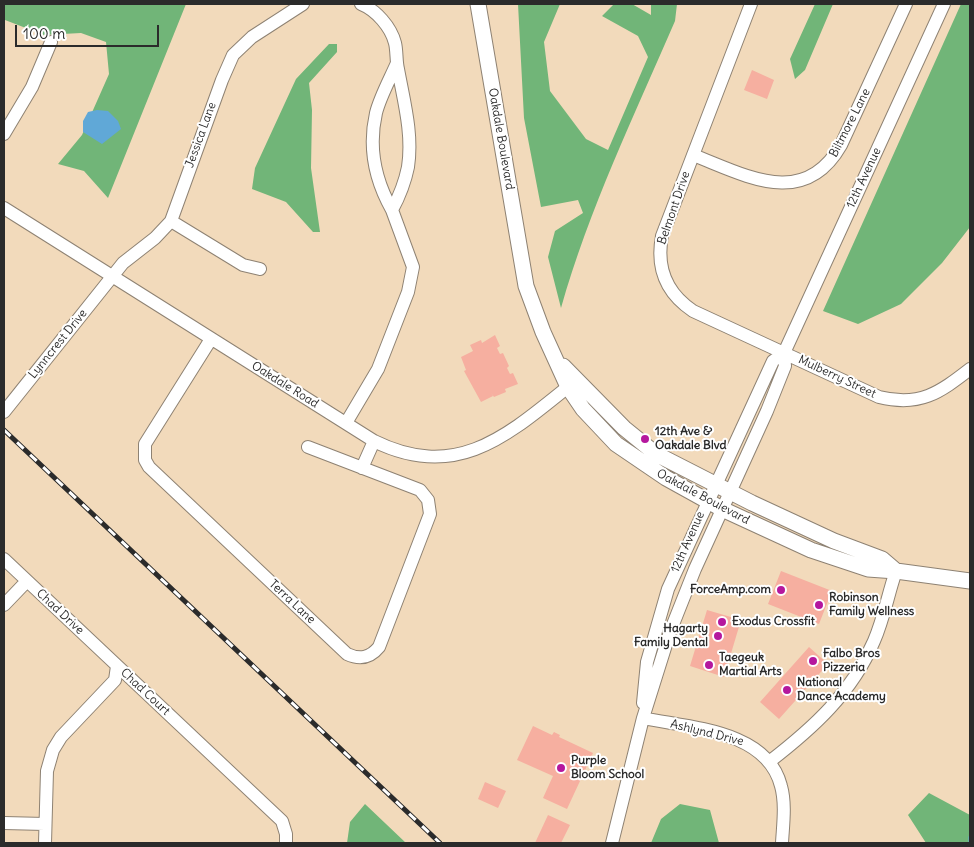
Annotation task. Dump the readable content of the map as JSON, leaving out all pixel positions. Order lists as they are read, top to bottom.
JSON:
{
  "streets": {
    "main road": ["Oakdale Boulevard"],
    "street": [
      "Biltmore Lane",
      "Jessica Lane",
      "12th Avenue",
      "Belmont Drive",
      "Lynncrest Drive",
      "Mulberry Street",
      "Oakdale Road",
      "Terra Lane",
      "Chad Drive",
      "Chad Court",
      "Ashlynd Drive"
    ]
  },
  "crossings": [
    ["Biltmore Lane", "Belmont Drive"],
    ["Jessica Lane", "Lynncrest Drive"],
    ["Jessica Lane", "Oakdale Road"],
    ["Oakdale Boulevard", "12th Avenue"],
    ["Oakdale Boulevard", "Oakdale Road"],
    ["12th Avenue", "Belmont Drive"],
    ["12th Avenue", "Mulberry Street"],
    ["12th Avenue", "Ashlynd Drive"],
    ["Belmont Drive", "Mulberry Street"],
    ["Lynncrest Drive", "Oakdale Road"],
    ["Oakdale Road", "Terra Lane"],
    ["Chad Drive", "Chad Court"]
  ],
  "places": [
    "12th Ave & Oakdale Blvd",
    "ForceAmp.com",
    "Robinson Family Wellness",
    "Exodus Crossfit",
    "Hagarty Family Dental",
    "Falbo Bros Pizzeria",
    "Taegeuk Martial Arts",
    "National Dance Academy",
    "Purple Bloom School"
  ],
  "scale_bar": "100 m"
}
